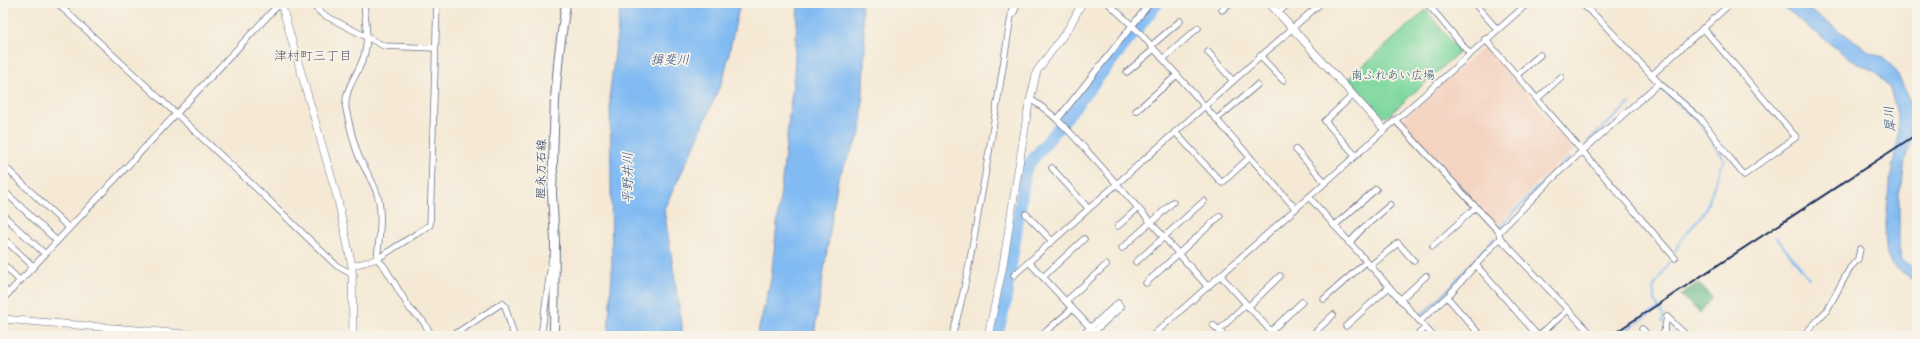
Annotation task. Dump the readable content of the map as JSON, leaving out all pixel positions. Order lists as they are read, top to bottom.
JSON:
{
  "streets": {
    "main road": ["脛永万石線"]
  },
  "districts": ["津村町三丁目"],
  "water": ["揖斐川", "犀川", "平野井川"],
  "parks": ["南ふれあい広場"]
}
